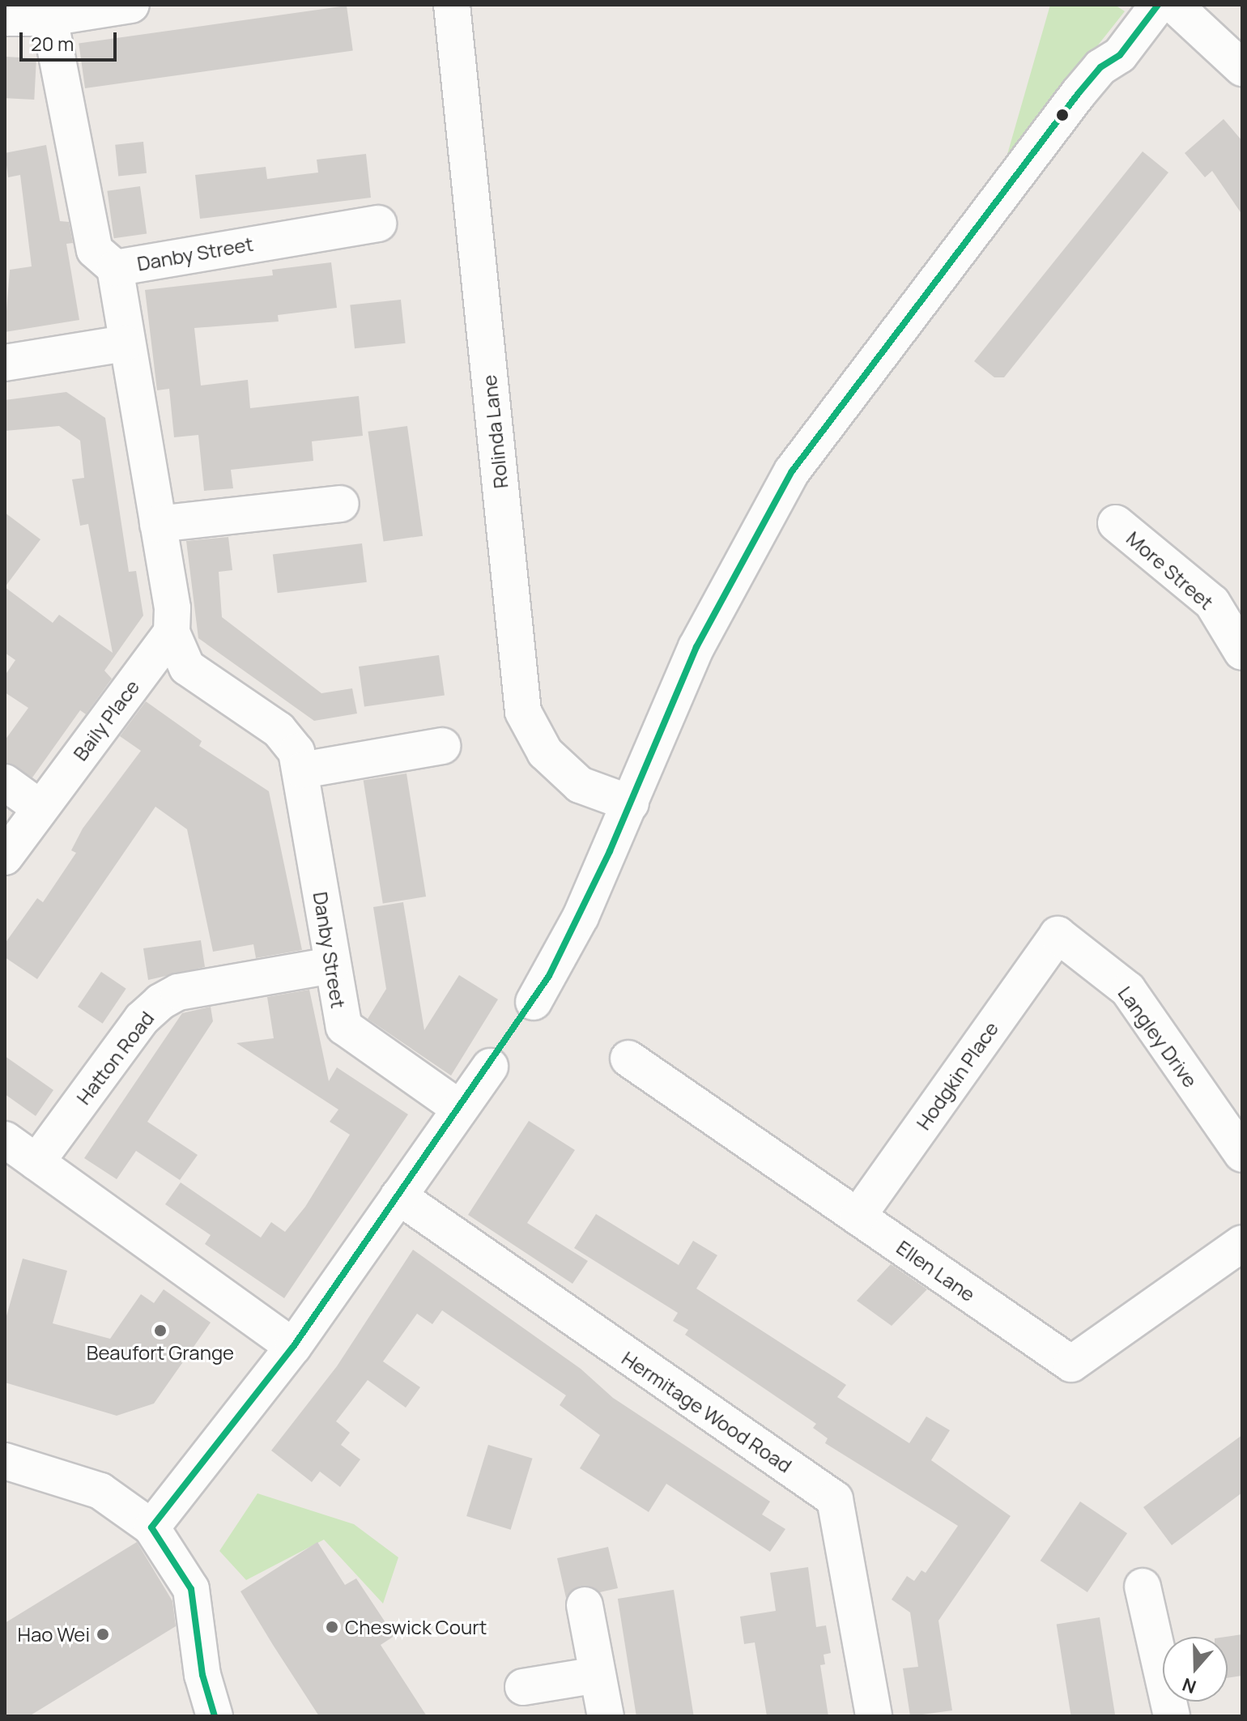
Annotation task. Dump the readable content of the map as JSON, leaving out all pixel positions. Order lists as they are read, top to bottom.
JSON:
{
  "streets": {
    "street": [
      "Danby Street",
      "Rolinda Lane",
      "More Street",
      "Baily Place",
      "Langley Drive",
      "Hatton Road",
      "Hodgkin Place",
      "Ellen Lane",
      "Hermitage Wood Road"
    ]
  },
  "crossings": [
    ["Danby Street", "Baily Place"],
    ["Danby Street", "Hatton Road"],
    ["Langley Drive", "Hodgkin Place"],
    ["Hodgkin Place", "Ellen Lane"]
  ],
  "places": ["Beaufort Grange", "Cheswick Court", "Hao Wei"],
  "scale_bar": "20 m",
  "north": "bottom"
}
